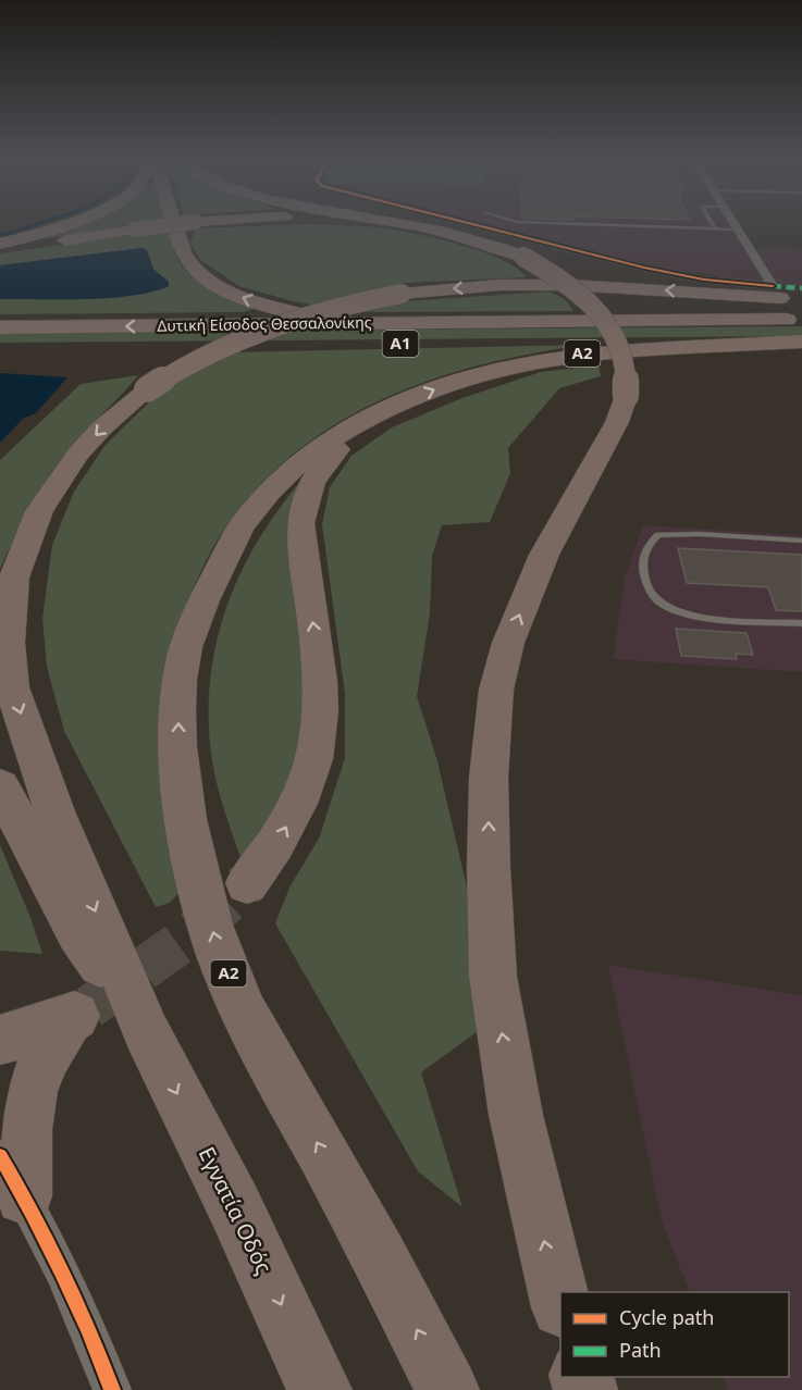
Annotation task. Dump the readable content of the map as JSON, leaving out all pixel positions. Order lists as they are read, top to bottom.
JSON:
{
  "streets": {
    "highway": [
      "Δυτική Είσοδος Θεσσαλονίκης",
      "Α1",
      "Α2",
      "Εγνατία Οδός"
    ]
  },
  "crossings": [
    ["Δυτική Είσοδος Θεσσαλονίκης", "Α2"]
  ],
  "one_way": ["Εγνατία Οδός"],
  "legend": ["Cycle path", "Path"]
}
